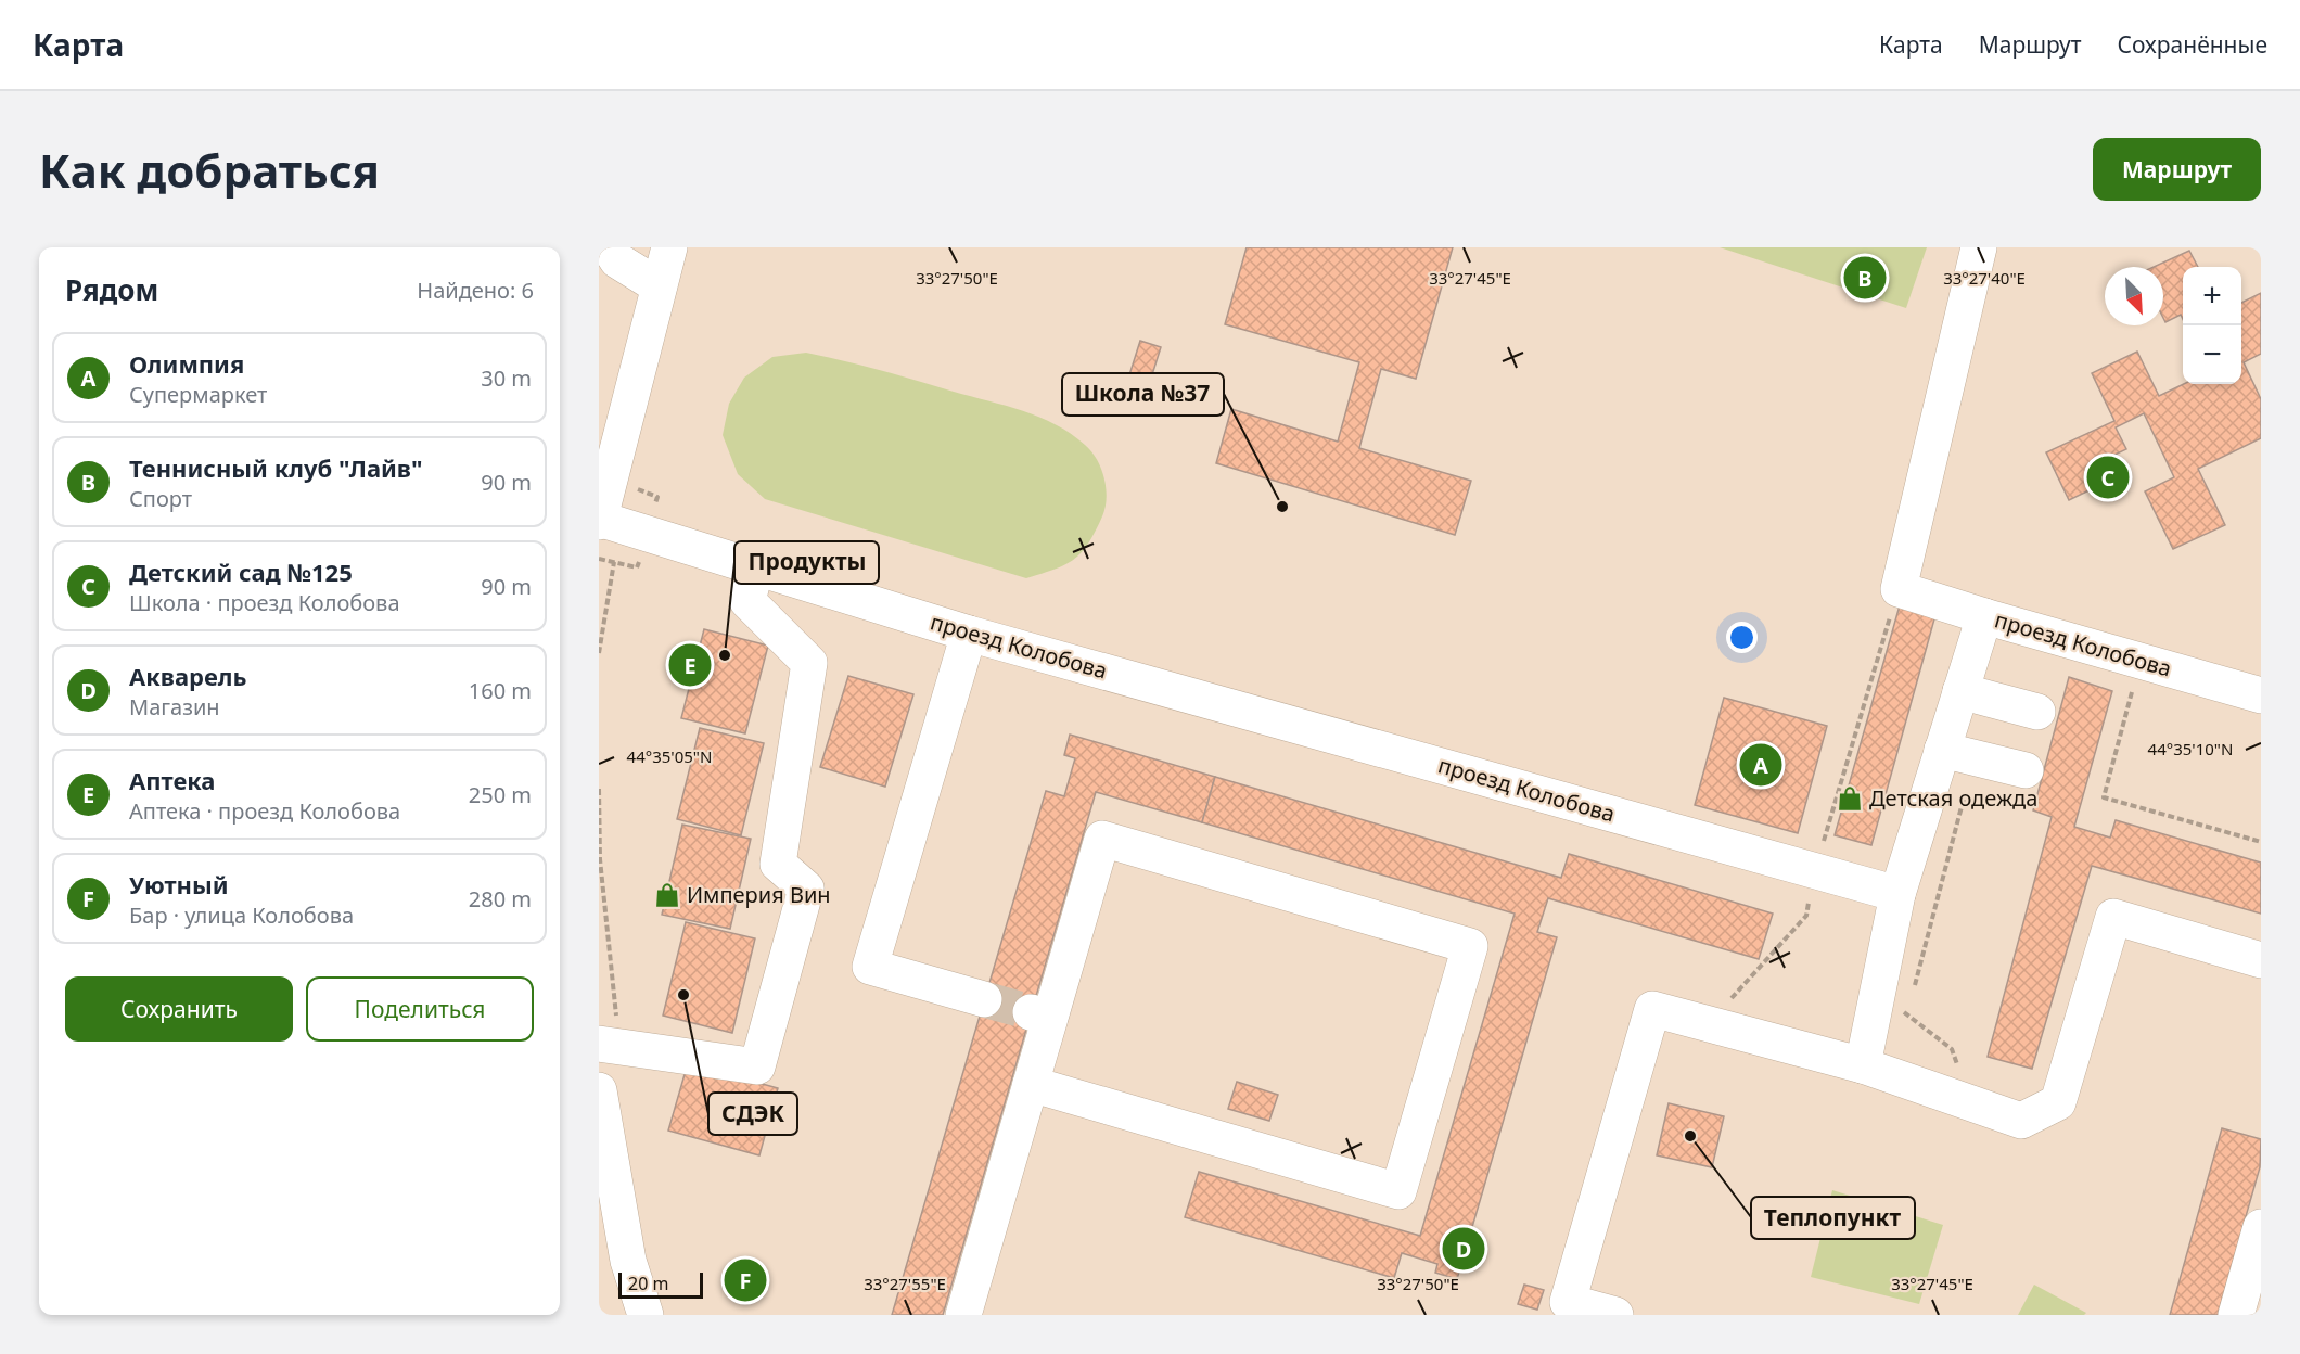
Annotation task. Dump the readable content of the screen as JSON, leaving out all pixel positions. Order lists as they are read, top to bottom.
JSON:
{
  "streets": {
    "street": ["проезд Колобова"]
  },
  "places": {
    "other": [
      "Школа №37",
      "Продукты",
      "СДЭК",
      "Теплопункт"
    ],
    "shop": ["Детская одежда", "Империя Вин"]
  },
  "scale_bar": "20 m",
  "north": "bottom right",
  "page": {
    "header": "Карта",
    "nav": ["Карта", "Маршрут", "Сохранённые"],
    "buttons": [
      "Маршрут",
      ["Сохранить", "Поделиться"]
    ],
    "title": "Как добраться",
    "heading": ["Рядом", "Найдено: 6"],
    "pins": [
      "B",
      "C",
      "E",
      "A",
      "D",
      "F"
    ],
    "map_buttons": ["+", "−"],
    "list": [
      {
        "mark": "A",
        "name": "Олимпия",
        "note": "Супермаркет",
        "value": "30 m"
      },
      {
        "mark": "B",
        "name": "Теннисный клуб \"Лайв\"",
        "note": "Спорт",
        "value": "90 m"
      },
      {
        "mark": "C",
        "name": "Детский сад №125",
        "note": "Школа · проезд Колобова",
        "value": "90 m"
      },
      {
        "mark": "D",
        "name": "Акварель",
        "note": "Магазин",
        "value": "160 m"
      },
      {
        "mark": "E",
        "name": "Аптека",
        "note": "Аптека · проезд Колобова",
        "value": "250 m"
      },
      {
        "mark": "F",
        "name": "Уютный",
        "note": "Бар · улица Колобова",
        "value": "280 m"
      }
    ],
    "scale": "20 m"
  },
  "coordinates": [
    "33°27'50\"E",
    "33°27'45\"E",
    "33°27'40\"E",
    "44°35'10\"N",
    "44°35'05\"N",
    "33°27'55\"E"
  ]
}
